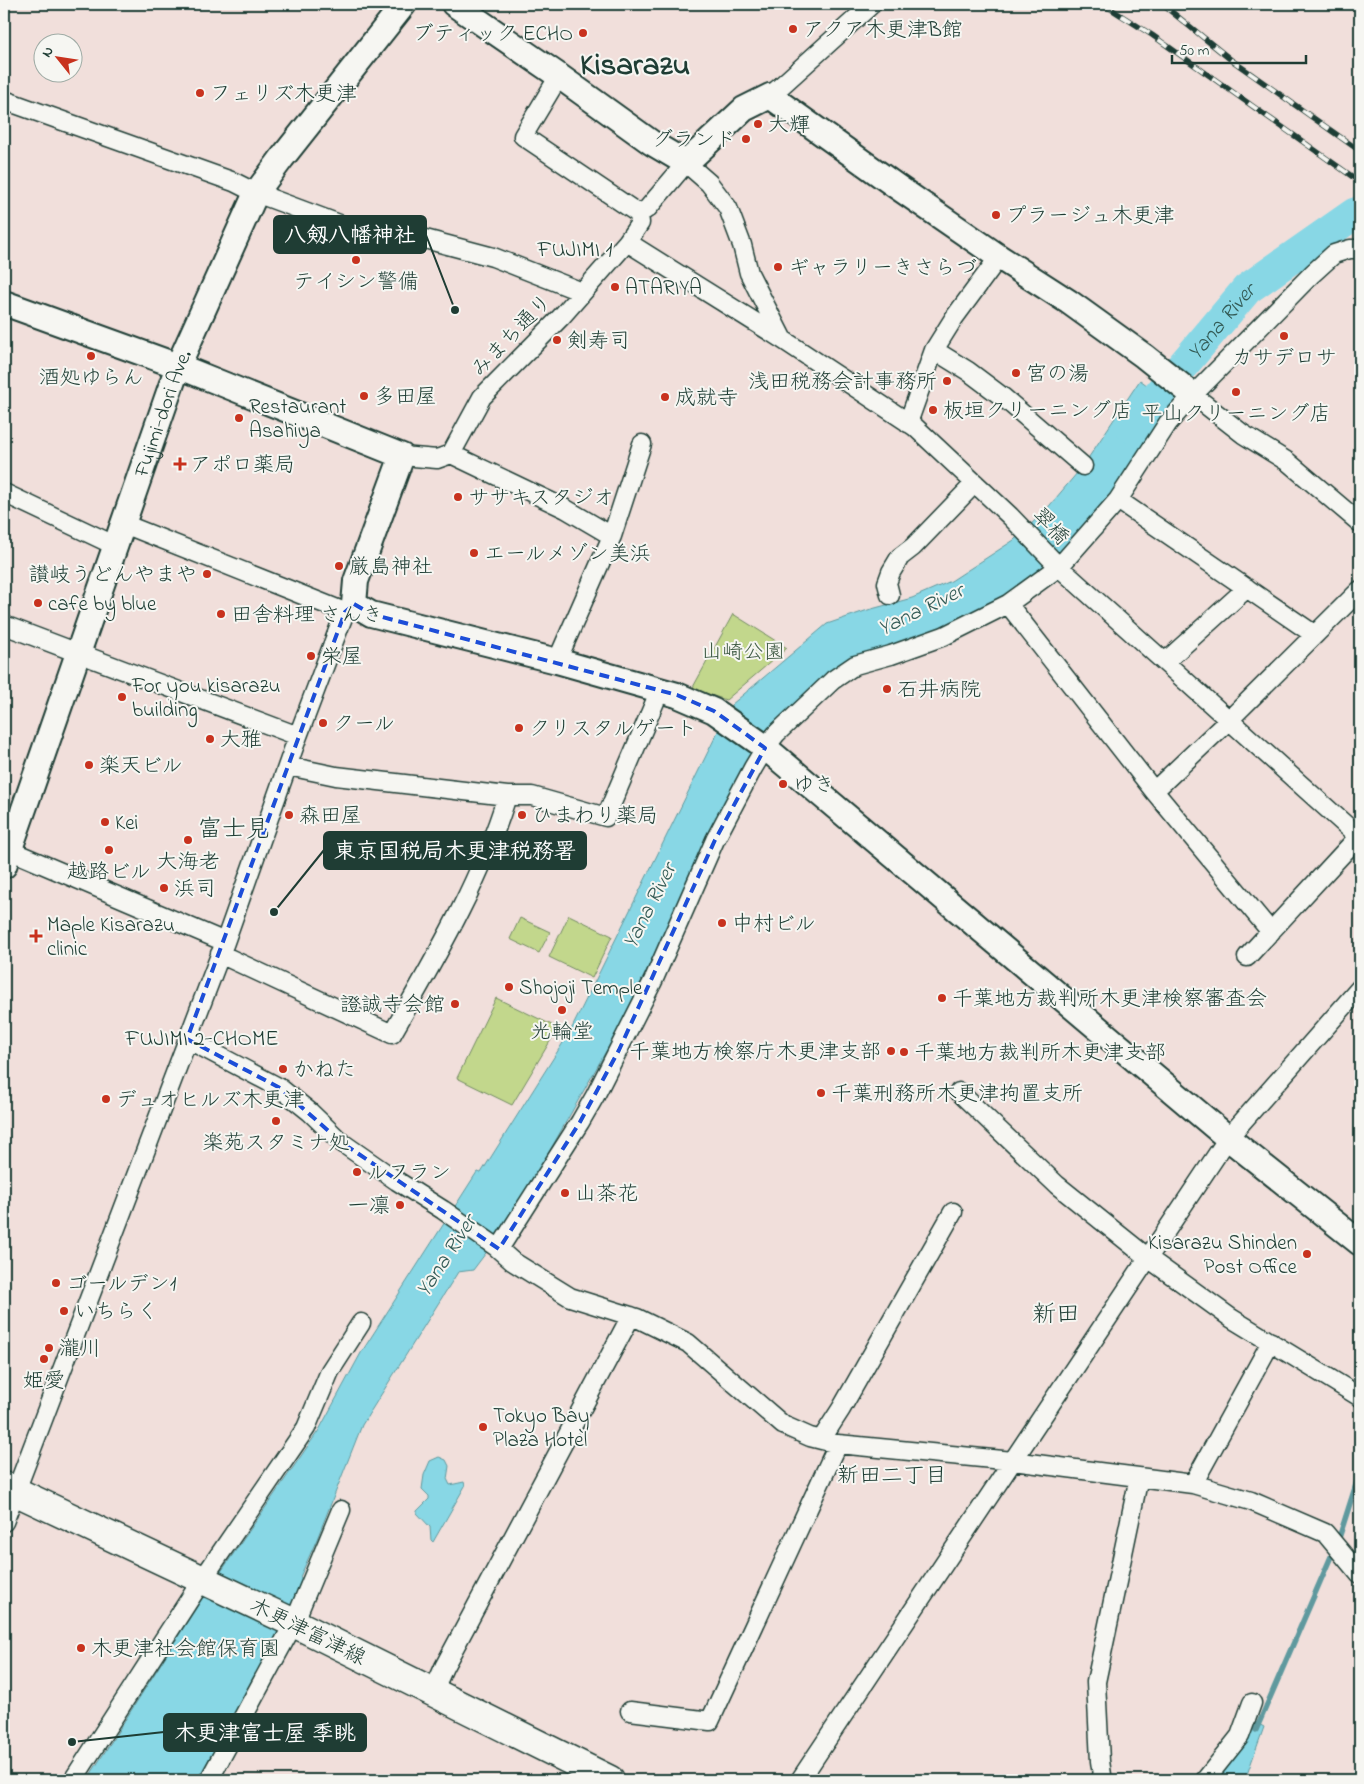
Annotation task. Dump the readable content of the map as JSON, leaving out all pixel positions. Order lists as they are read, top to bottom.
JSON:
{
  "streets": {
    "main road": ["木更津富津線"],
    "street": ["みまち通り", "Fujimi-dori Ave.", "翠橋"]
  },
  "crossings": [
    ["みまち通り", "翠橋"]
  ],
  "districts": [
    "Kisarazu",
    "FUJIMI 1",
    "富士見",
    "FUJIMI 2-CHOME",
    "新田",
    "新田二丁目"
  ],
  "water": ["Yana River"],
  "parks": ["山崎公園"],
  "places": {
    "other": [
      "アクア木更津B館",
      "ブティック ECHO",
      "フェリズ木更津",
      "大輝",
      "グランド",
      "プラージュ木更津",
      "テイシン警備",
      "ギャラリーきさらづ",
      "ATARIYA",
      "八剱八幡神社",
      "カサデロサ",
      "剣寿司",
      "酒処ゆらん",
      "宮の湯",
      "浅田税務会計事務所",
      "平山クリーニング店",
      "多田屋",
      "成就寺",
      "板垣クリーニング店",
      "Restaurant Asahiya",
      "ササキスタジオ",
      "エールメゾン美浜",
      "厳島神社",
      "讃岐うどんやまや",
      "cafe by blue",
      "田舎料理 さんき",
      "栄屋",
      "石井病院",
      "For you kisarazu building",
      "クール",
      "クリスタルゲート",
      "大雅",
      "楽天ビル",
      "ゆき",
      "森田屋",
      "ひまわり薬局",
      "Kei",
      "大海老",
      "越路ビル",
      "浜司",
      "東京国税局木更津税務署",
      "中村ビル",
      "Shojoji Temple",
      "千葉地方裁判所木更津検察審査会",
      "證誠寺会館",
      "光輪堂",
      "千葉地方検察庁木更津支部",
      "千葉地方裁判所木更津支部",
      "かねた",
      "千葉刑務所木更津拘置支所",
      "デュオヒルズ木更津",
      "楽苑スタミナ処",
      "ルフラン",
      "山茶花",
      "一凛",
      "Kisarazu Shinden Post Office",
      "ゴールデン1",
      "いちらく",
      "瀧川",
      "姫愛",
      "Tokyo Bay Plaza Hotel",
      "木更津社会館保育園",
      "木更津富士屋 季眺"
    ],
    "health": ["アポロ薬局", "Maple Kisarazu clinic"]
  },
  "scale_bar": "50 m",
  "north": "top left"
}
